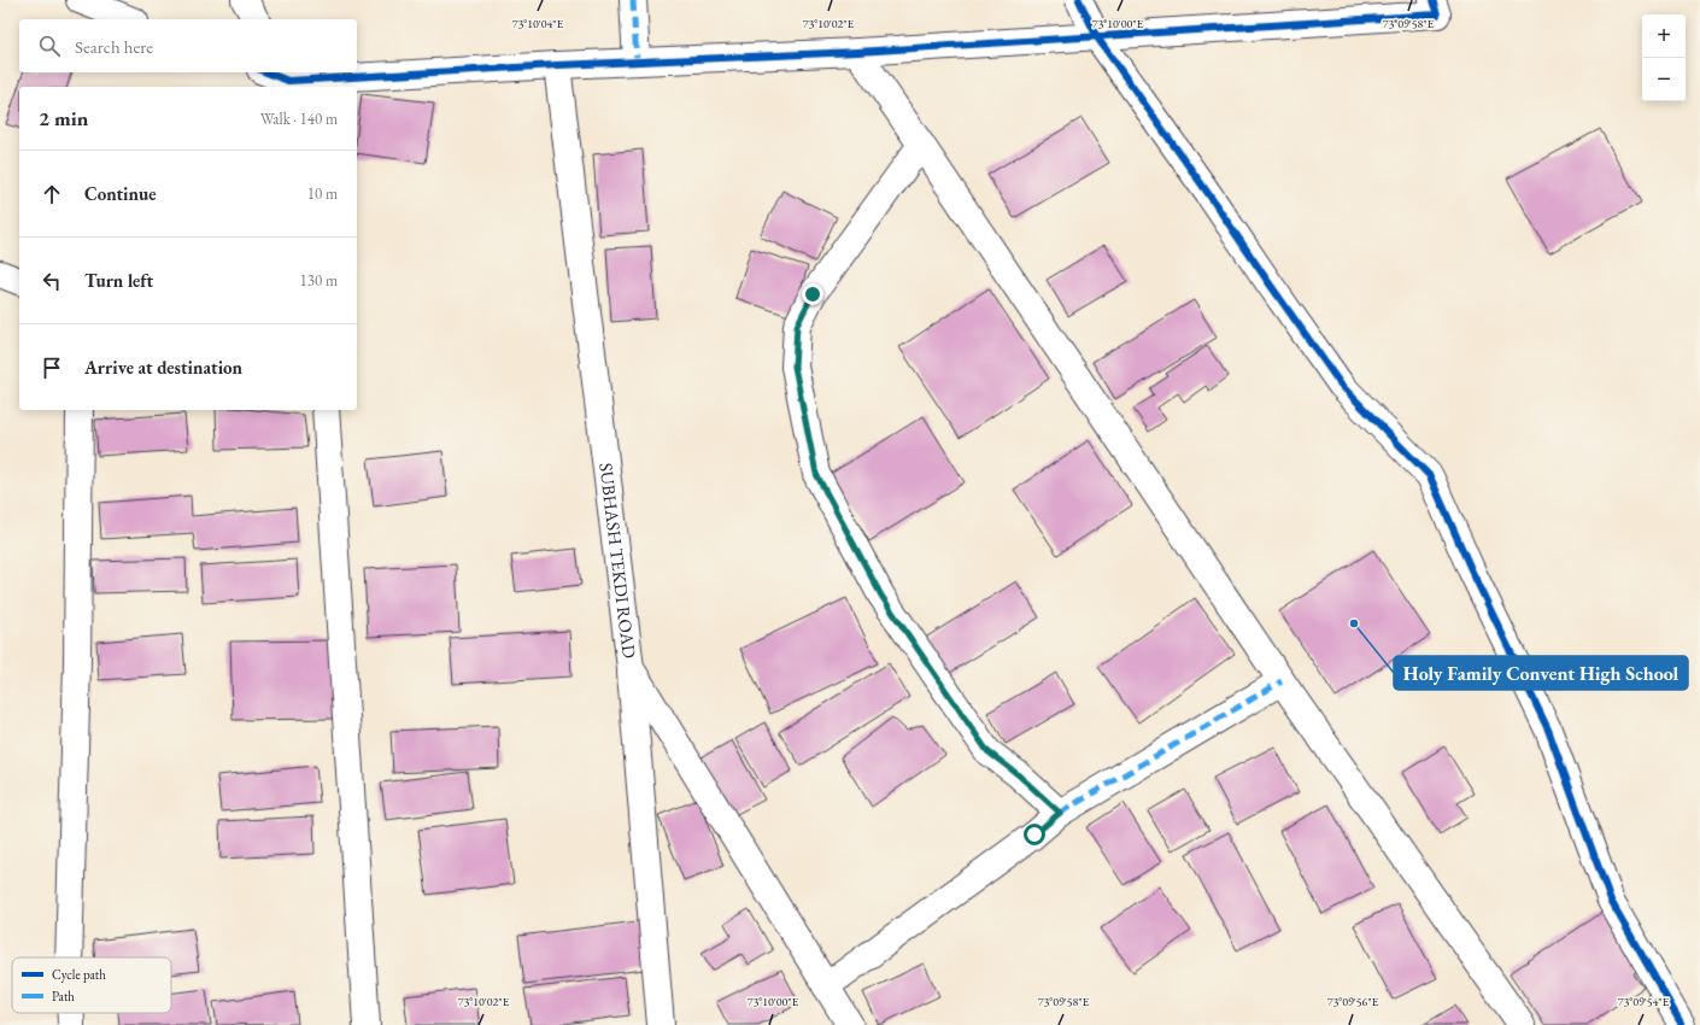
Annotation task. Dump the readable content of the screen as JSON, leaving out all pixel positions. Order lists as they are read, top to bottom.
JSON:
{
  "streets": {
    "street": ["SUBHASH TEKDI ROAD"]
  },
  "places": ["Holy Family Convent High School"],
  "legend": ["Cycle path", "Path"],
  "page": {
    "map_buttons": ["+", "−"],
    "search": "Search here",
    "heading": ["2 min", "Walk · 140 m"],
    "list": [
      ["Continue", "10 m"],
      ["Turn left", "130 m"],
      "Arrive at destination"
    ]
  },
  "coordinates": [
    "73°10'04\"E",
    "73°10'02\"E",
    "73°10'00\"E",
    "73°09'58\"E",
    "73°09'56\"E",
    "73°09'54\"E"
  ]
}
